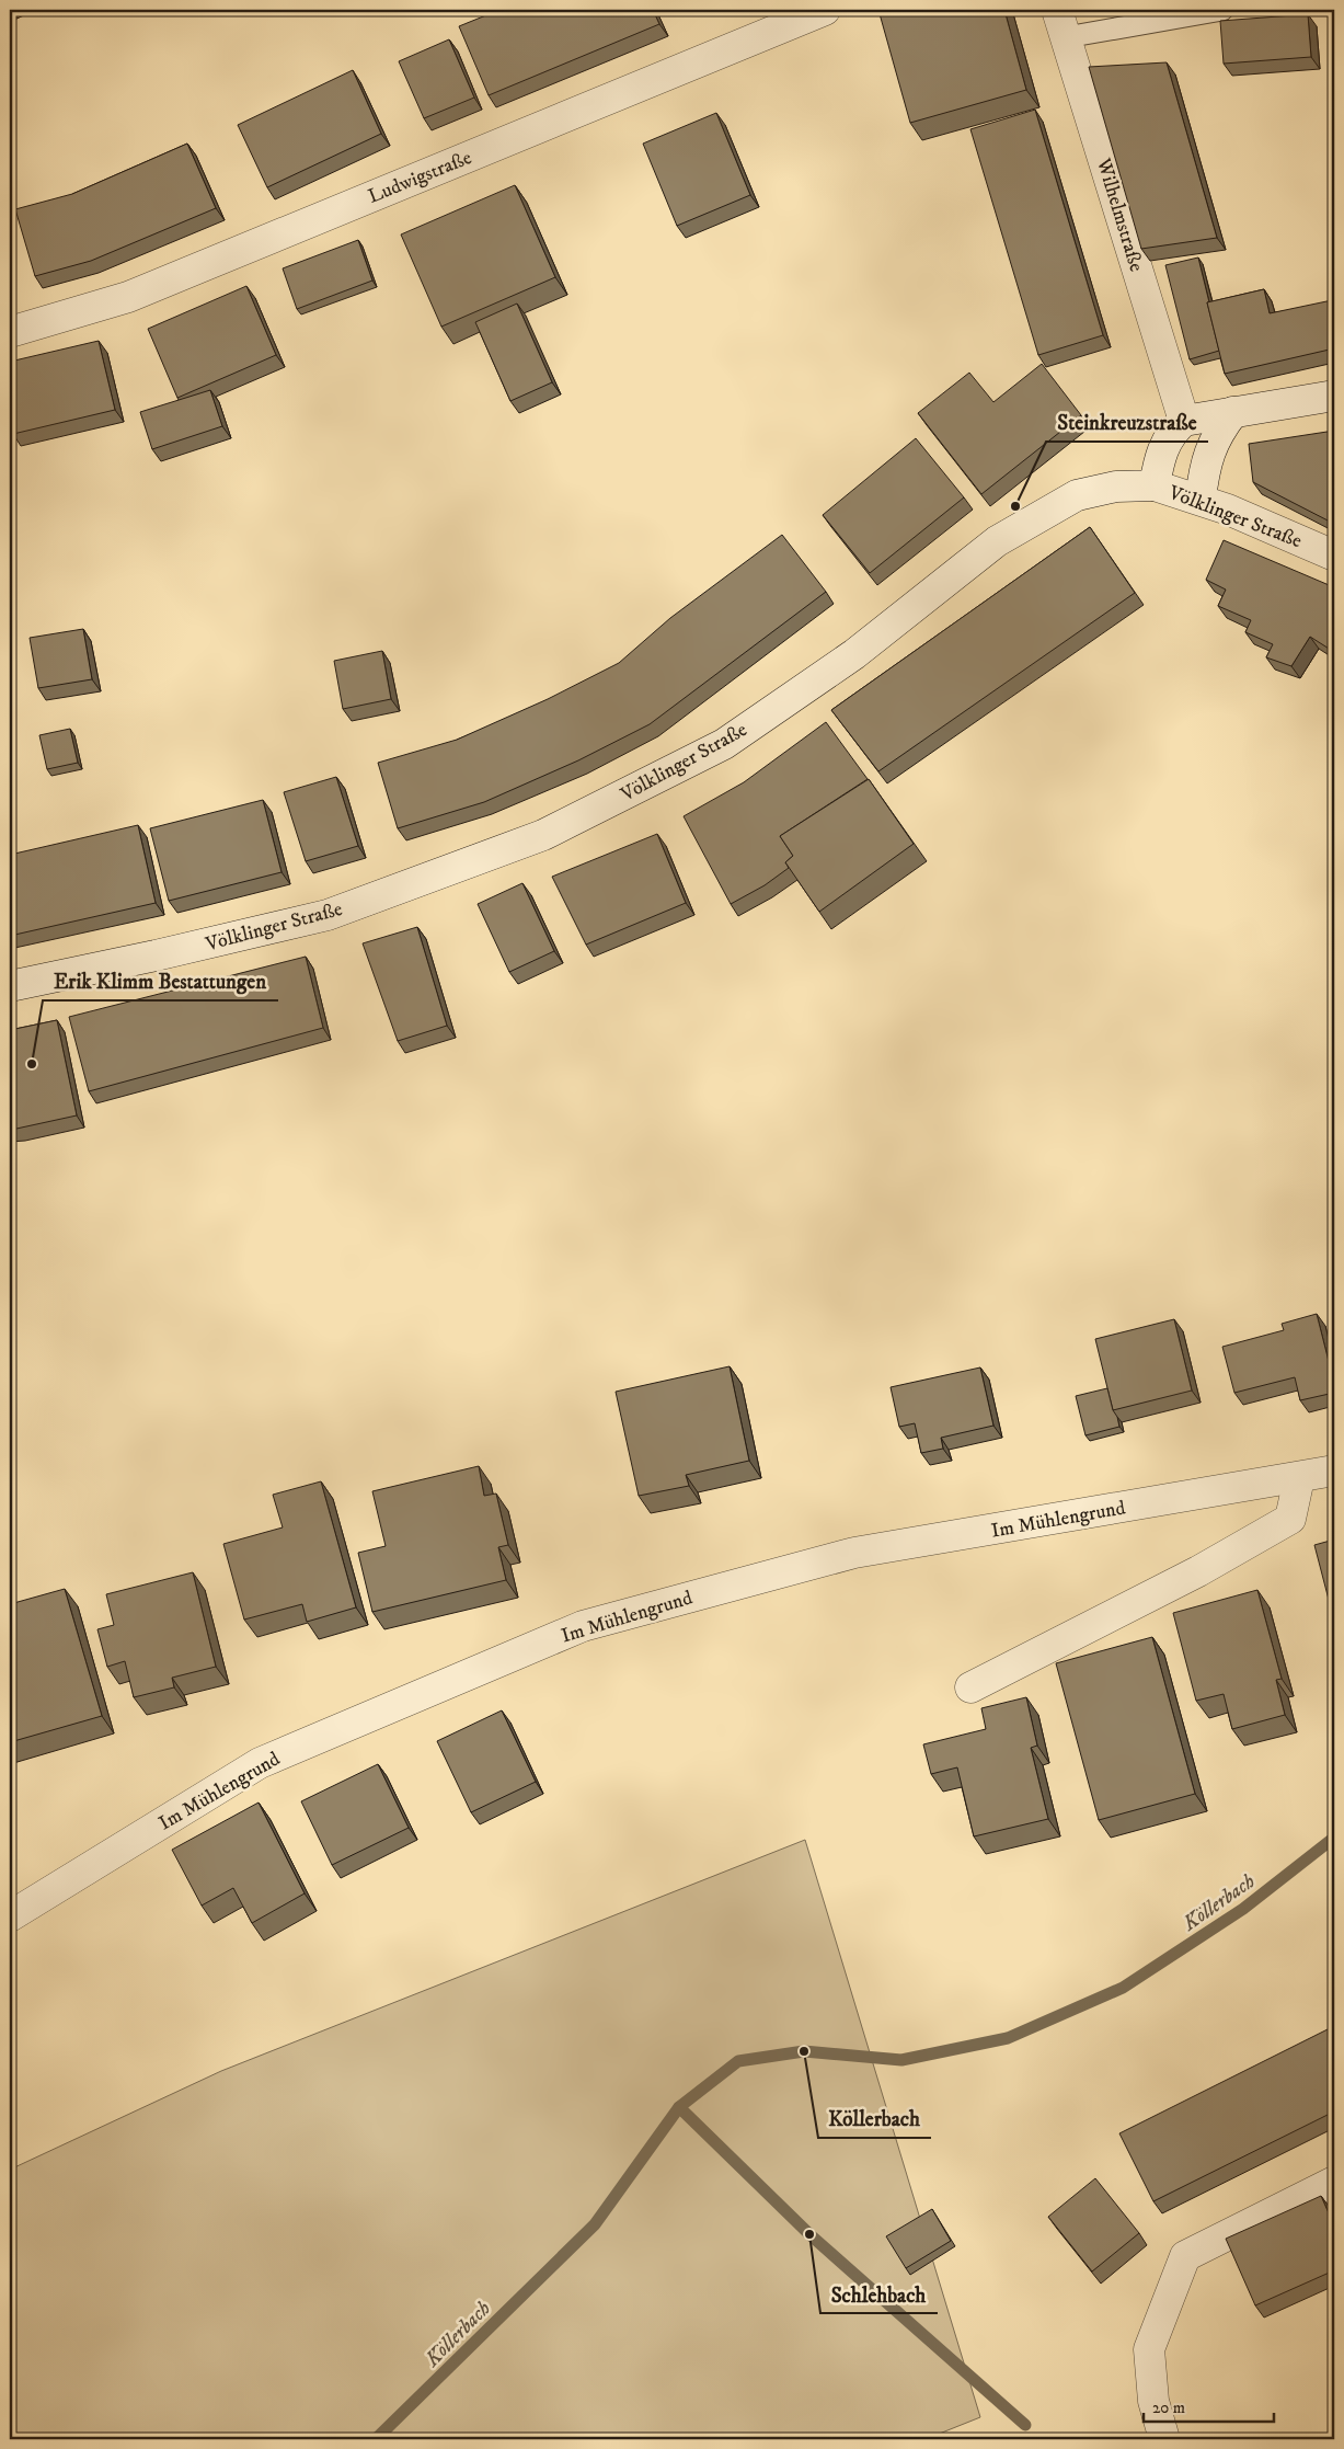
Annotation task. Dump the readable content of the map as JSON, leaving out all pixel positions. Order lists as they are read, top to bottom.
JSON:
{
  "streets": {
    "street": [
      "Ludwigstraße",
      "Wilhelmstraße",
      "Völklinger Straße",
      "Im Mühlengrund"
    ]
  },
  "water": ["Köllerbach"],
  "places": [
    "Steinkreuzstraße",
    "Erik Klimm Bestattungen",
    "Köllerbach",
    "Schlehbach"
  ],
  "scale_bar": "20 m"
}
